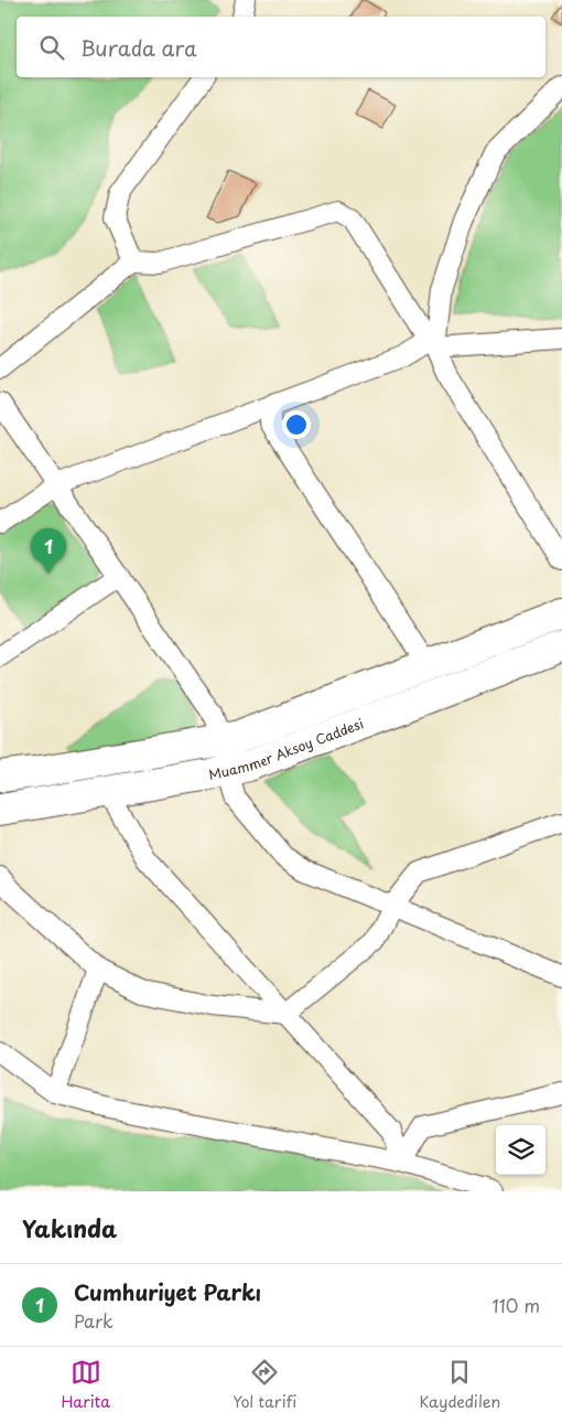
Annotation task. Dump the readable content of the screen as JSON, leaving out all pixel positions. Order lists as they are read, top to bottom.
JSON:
{
  "streets": {
    "main road": ["Muammer Aksoy Caddesi"]
  },
  "page": {
    "search": "Burada ara",
    "pins": "1",
    "heading": "Yakında",
    "list": [
      {
        "mark": "1",
        "name": "Cumhuriyet Parkı",
        "note": "Park",
        "value": "110 m"
      }
    ],
    "nav": ["Harita", "Yol tarifi", "Kaydedilen"]
  }
}
